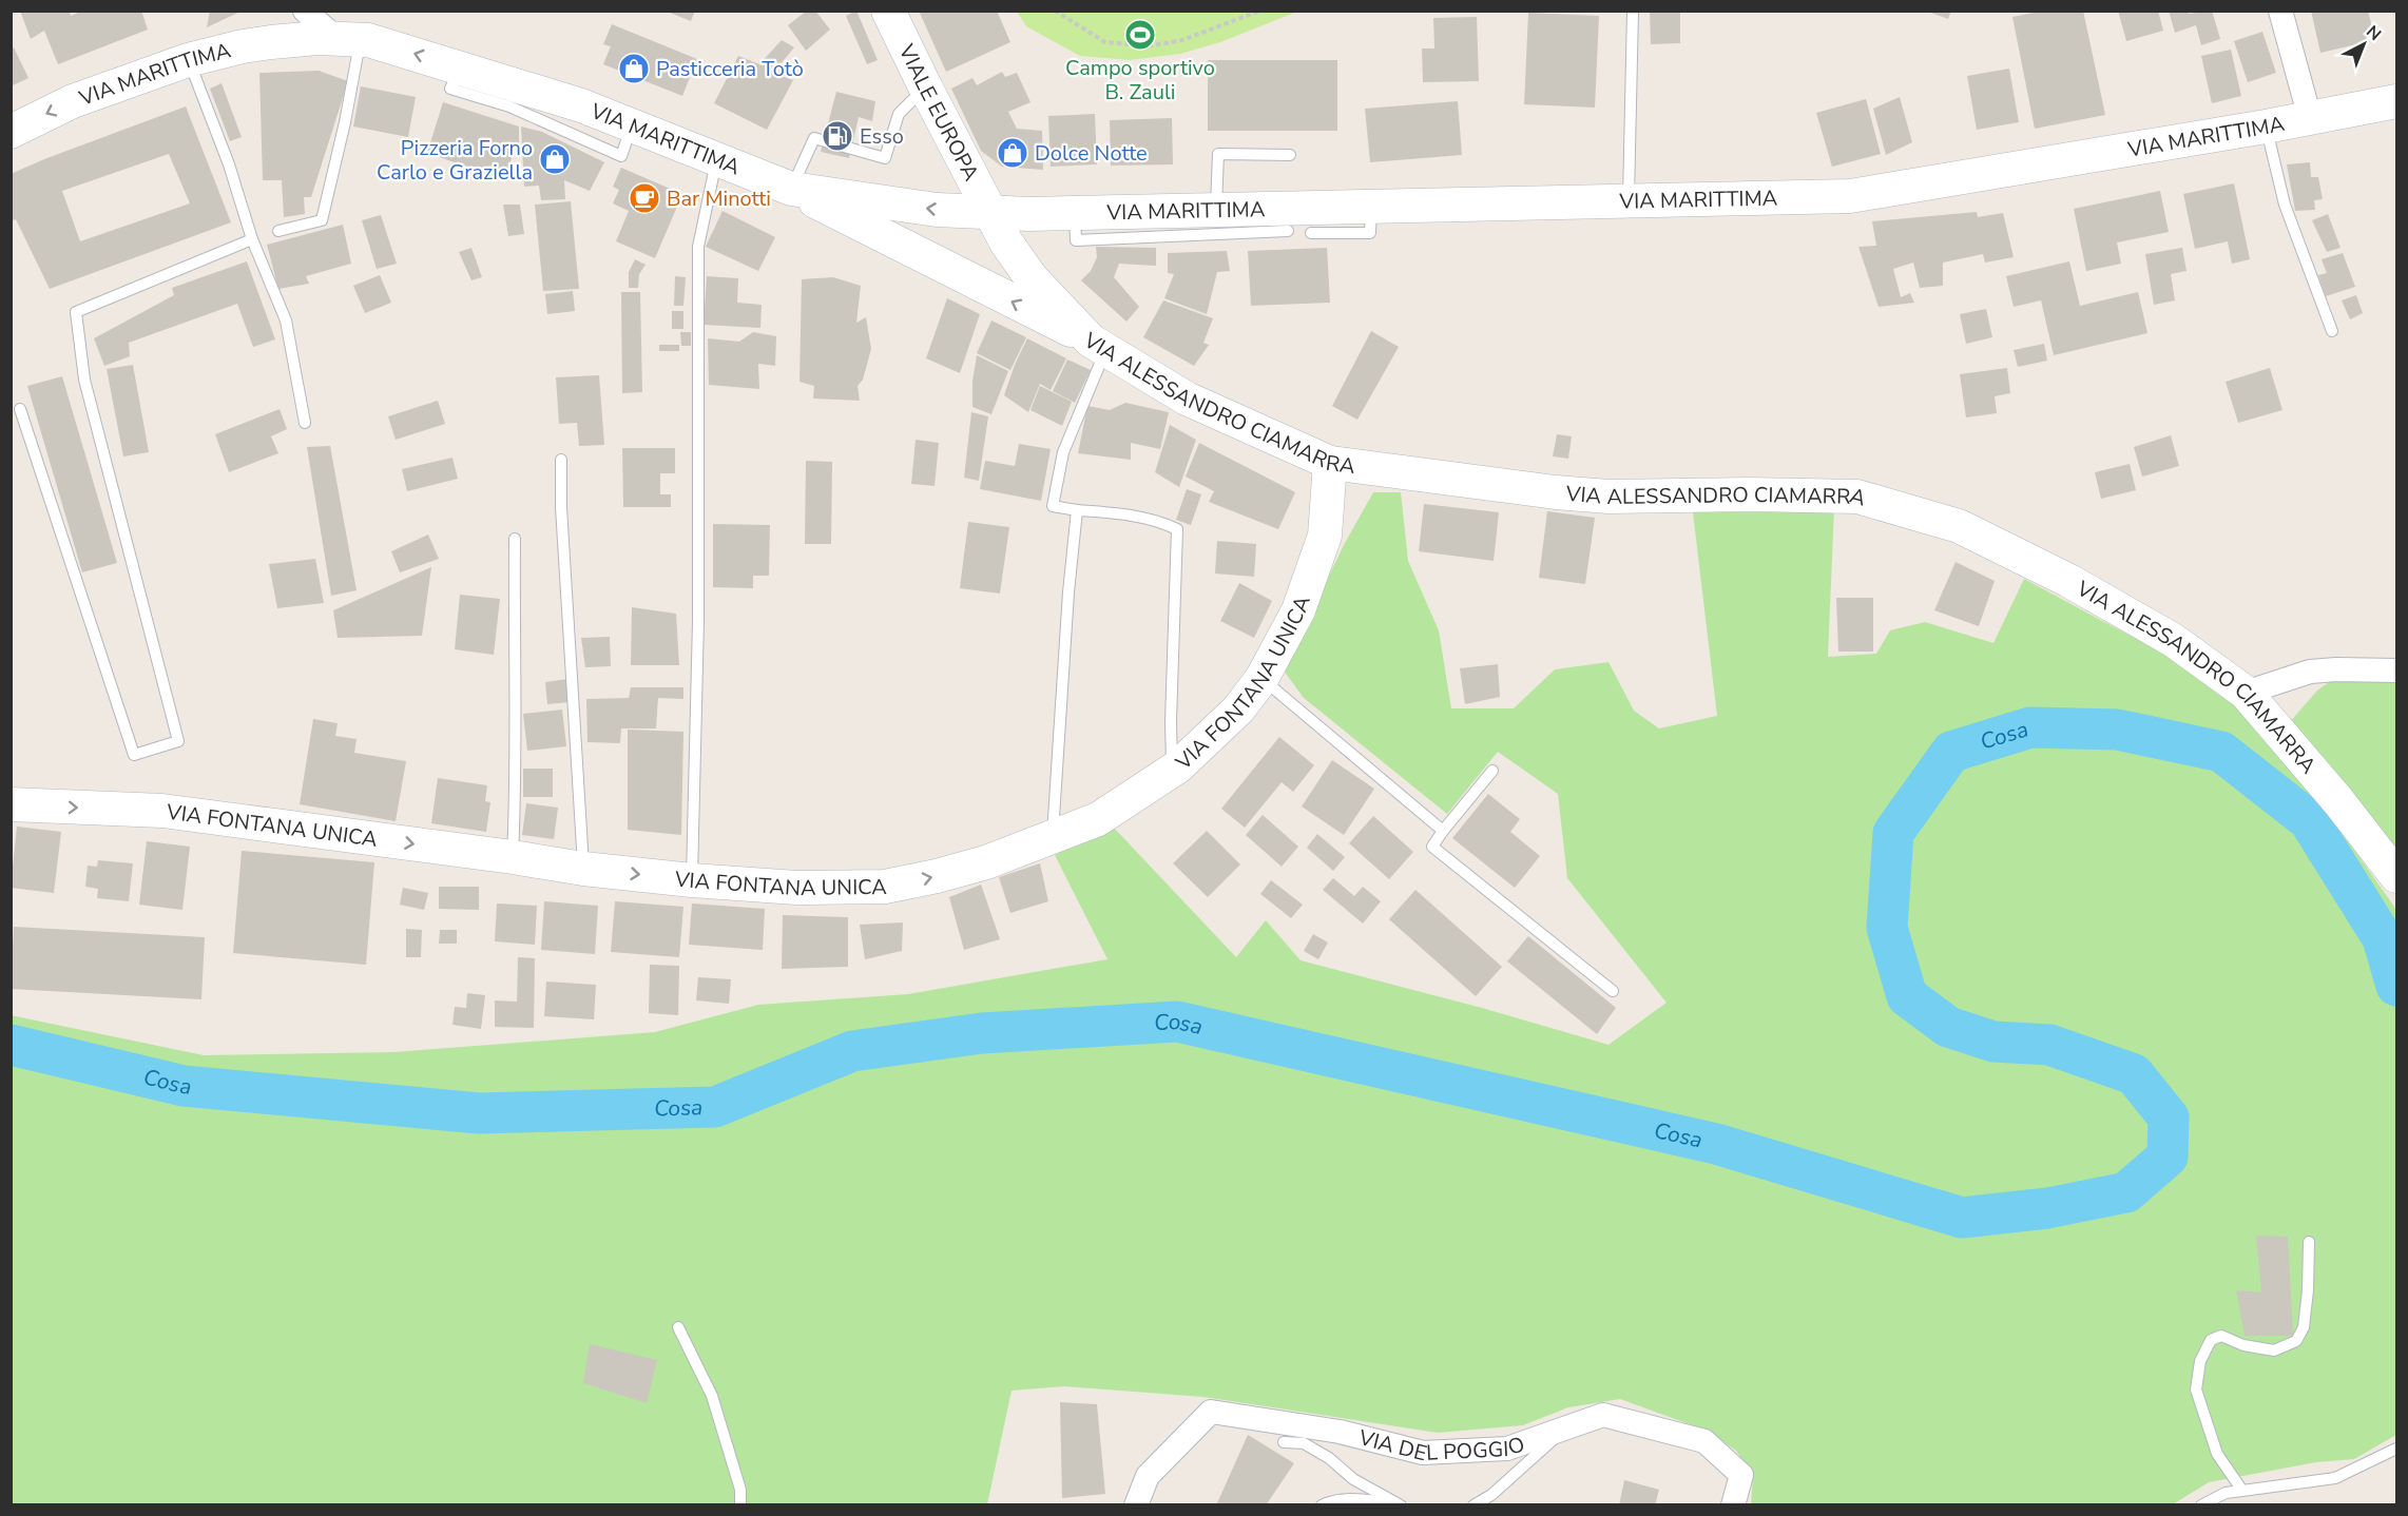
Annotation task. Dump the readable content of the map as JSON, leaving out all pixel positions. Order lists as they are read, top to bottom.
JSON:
{
  "streets": {
    "main road": [
      "VIA MARITTIMA",
      "VIALE EUROPA",
      "VIA ALESSANDRO CIAMARRA",
      "VIA FONTANA UNICA"
    ],
    "street": ["VIA DEL POGGIO"]
  },
  "crossings": [
    ["VIA MARITTIMA", "VIALE EUROPA"],
    ["VIA MARITTIMA", "VIA ALESSANDRO CIAMARRA"],
    ["VIALE EUROPA", "VIA ALESSANDRO CIAMARRA"],
    ["VIA ALESSANDRO CIAMARRA", "VIA FONTANA UNICA"]
  ],
  "one_way": ["VIA FONTANA UNICA"],
  "water": ["Cosa"],
  "places": {
    "sports": ["Campo sportivo B. Zauli"],
    "shop": ["Pasticceria Totò", "Dolce Notte", "Pizzeria Forno Carlo e Graziella"],
    "fuel station": ["Esso"],
    "cafe": ["Bar Minotti"]
  },
  "north": "top right"
}
